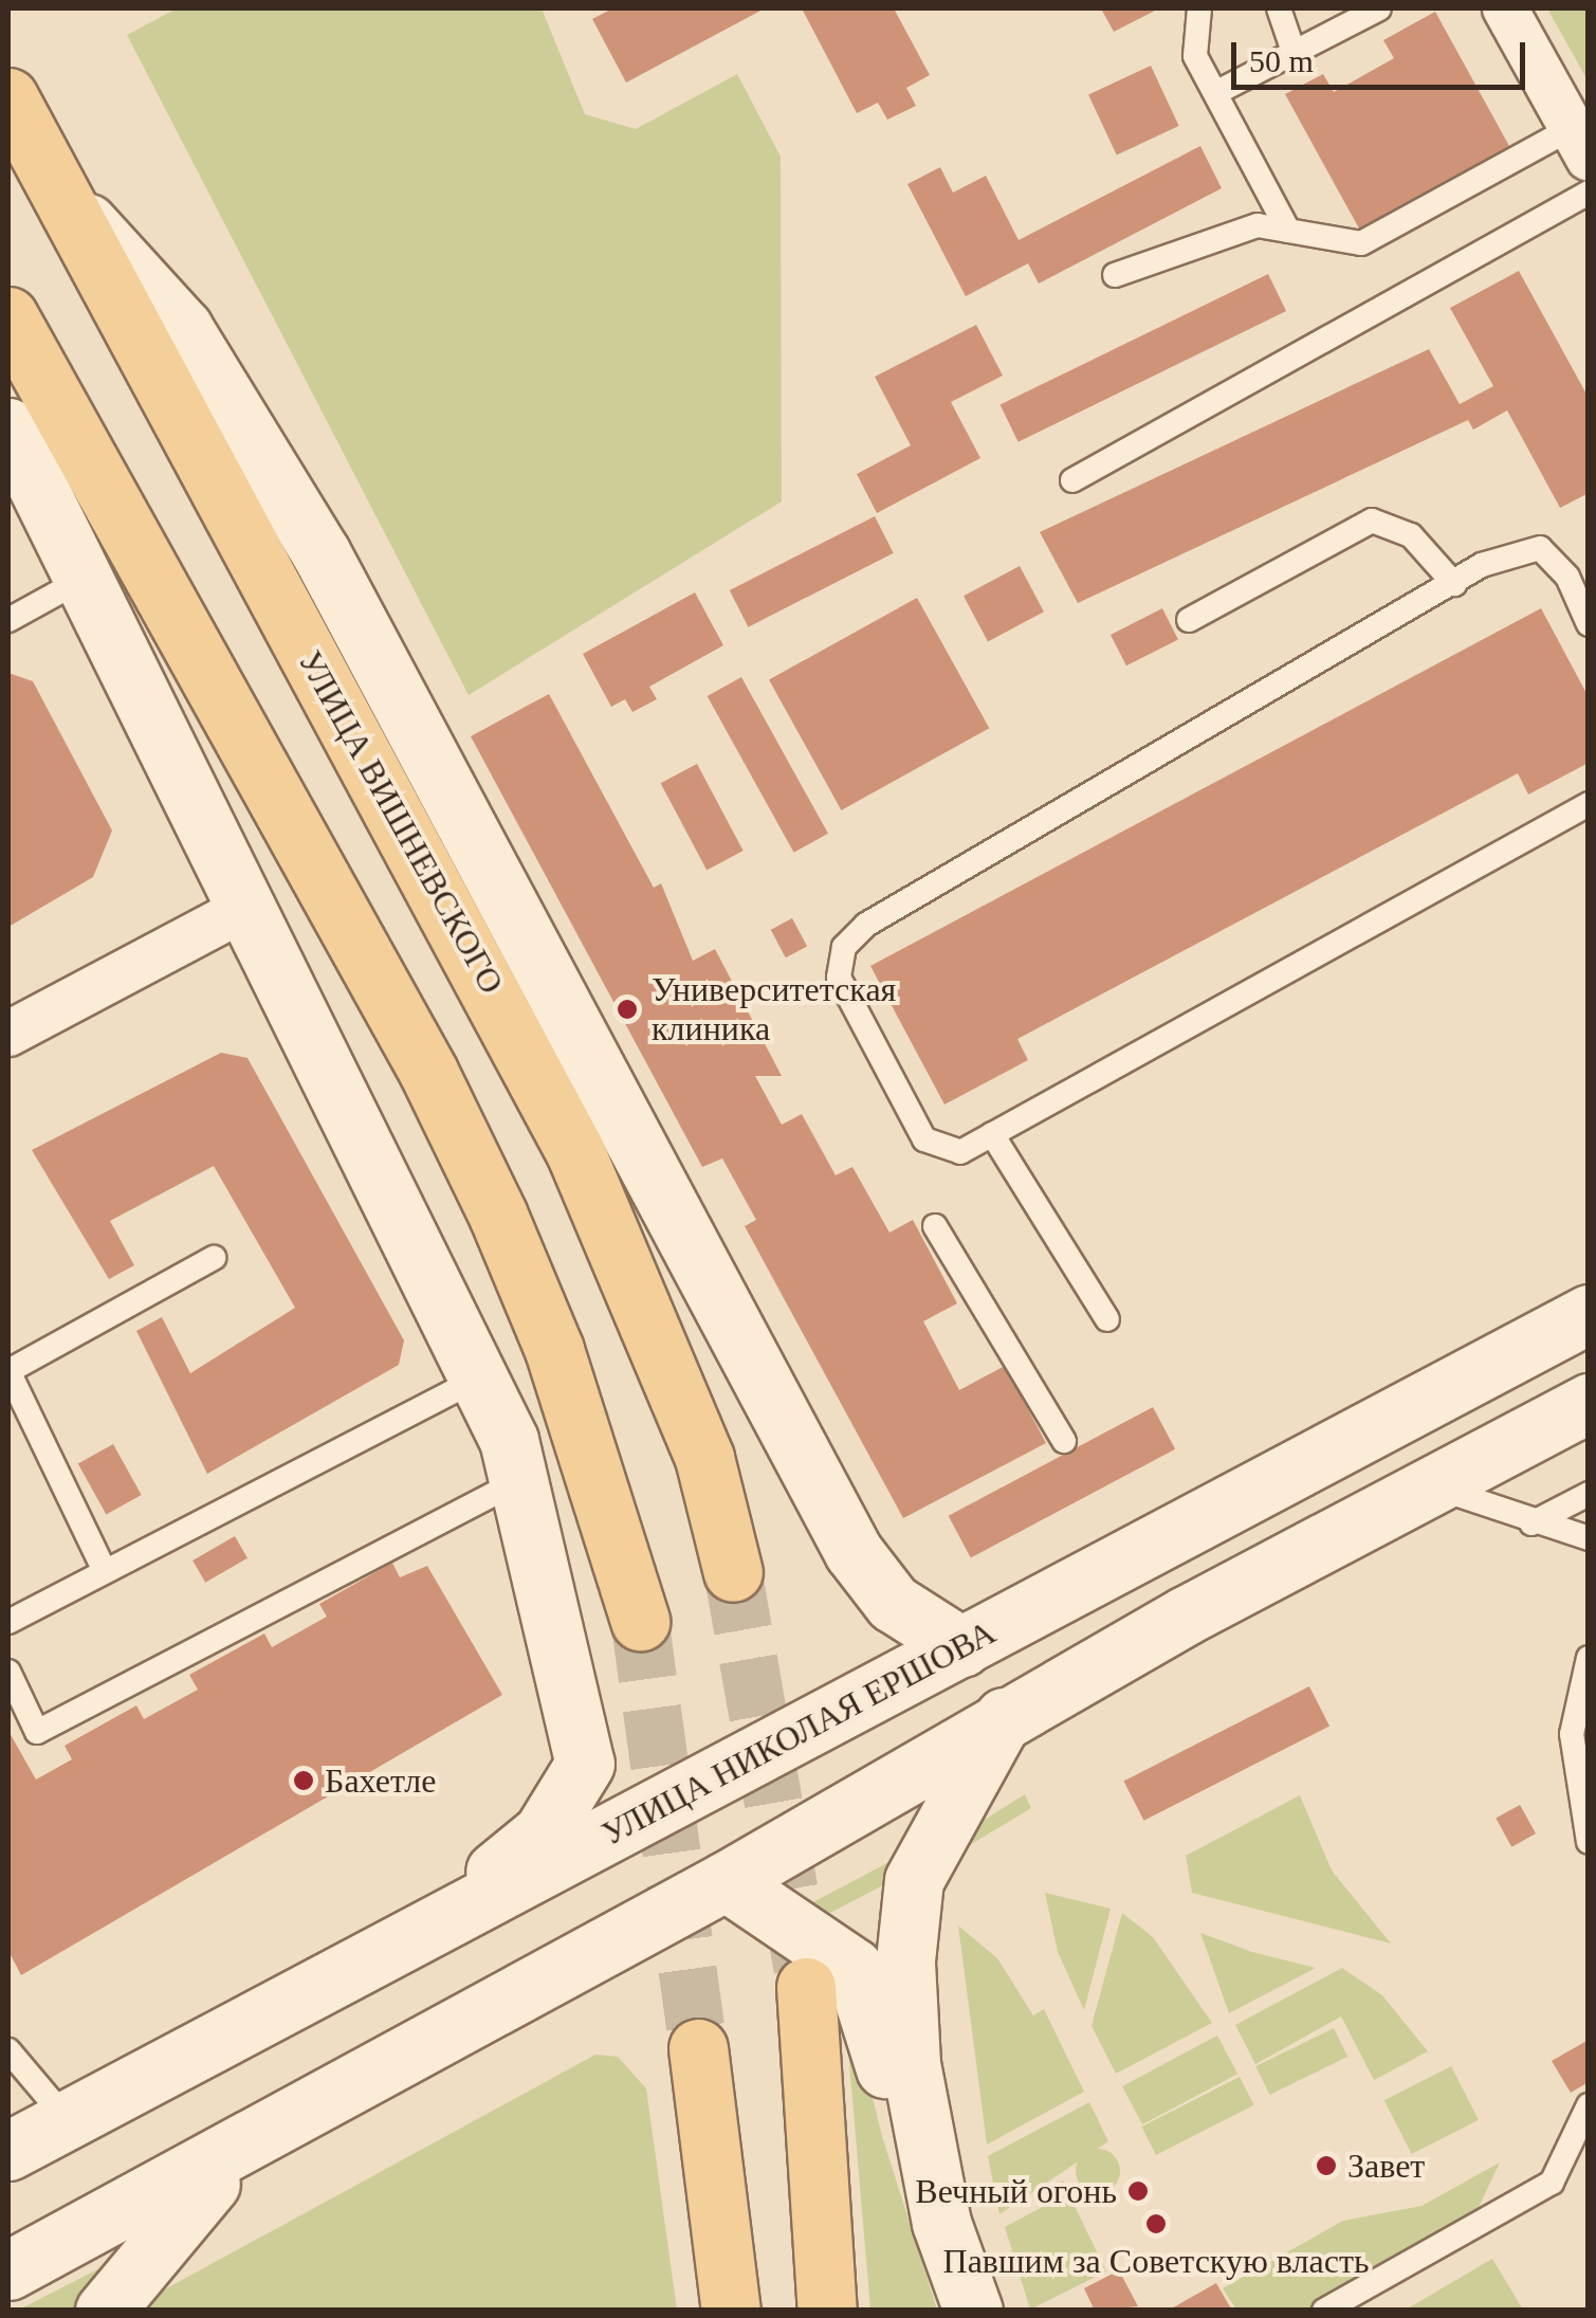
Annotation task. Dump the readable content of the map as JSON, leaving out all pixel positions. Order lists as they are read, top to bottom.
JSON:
{
  "streets": {
    "main road": ["УЛИЦА ВИШНЕВСКОГО", "УЛИЦА НИКОЛАЯ ЕРШОВА"]
  },
  "places": [
    "Университетская клиника",
    "Бахетле",
    "Завет",
    "Вечный огонь",
    "Павшим за Советскую власть"
  ],
  "scale_bar": "50 m"
}
